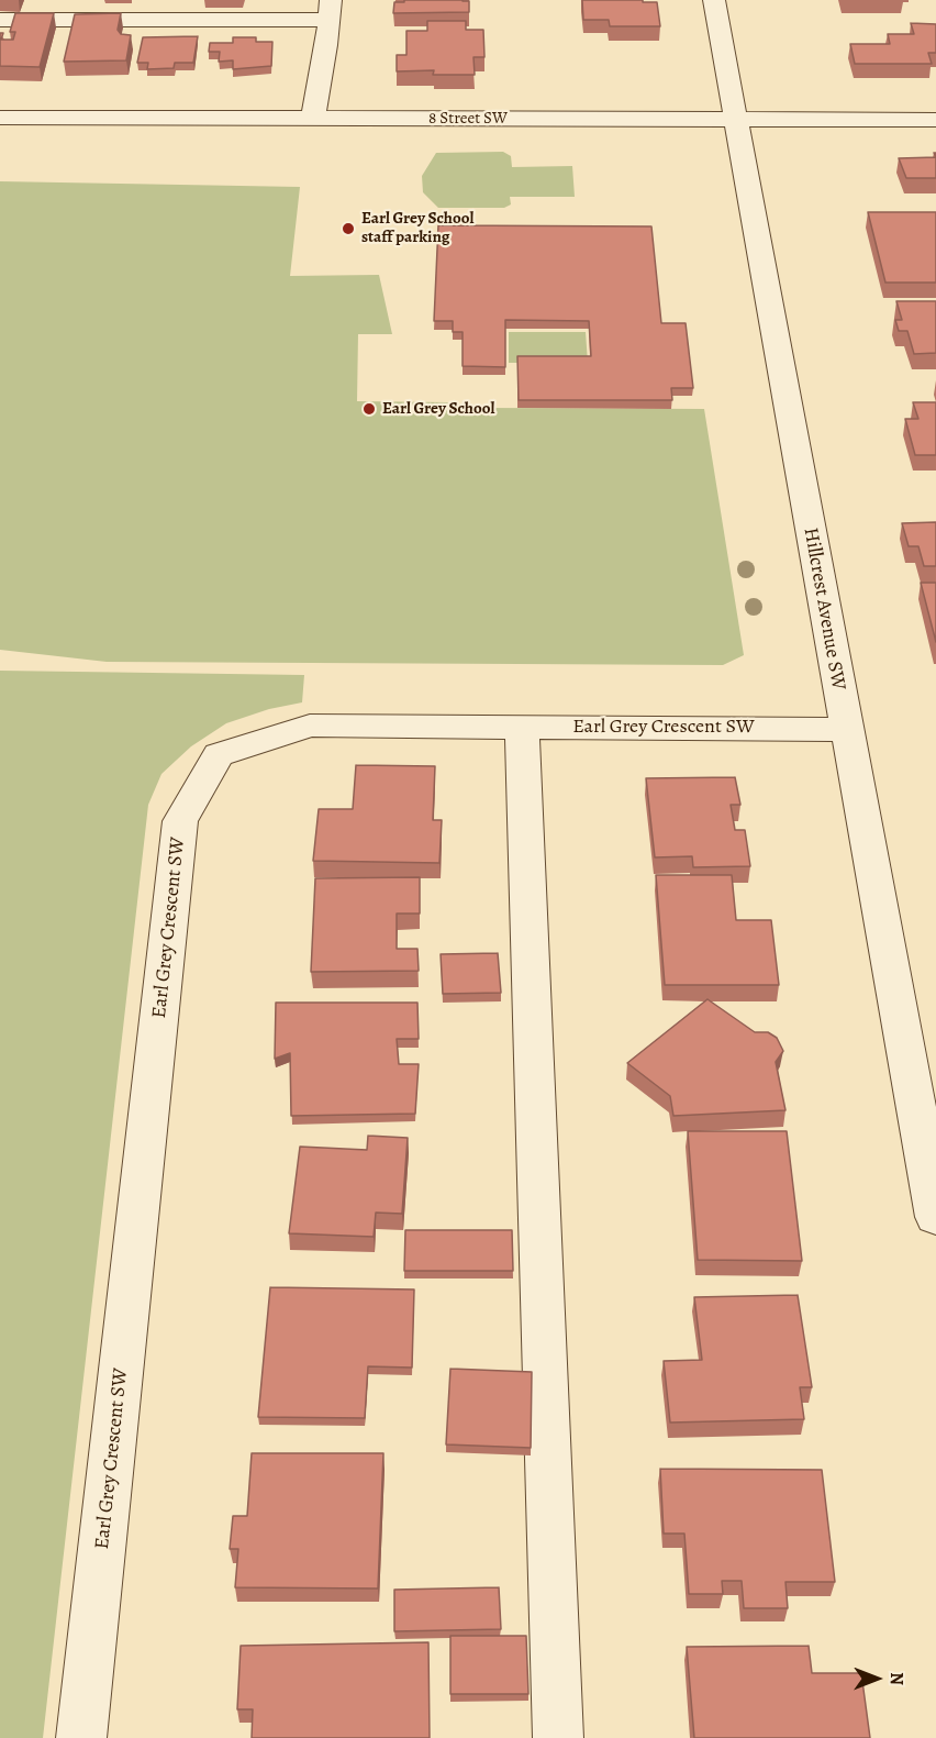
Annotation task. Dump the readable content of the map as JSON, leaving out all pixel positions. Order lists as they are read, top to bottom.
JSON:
{
  "streets": {
    "street": ["8 Street SW", "Hillcrest Avenue SW", "Earl Grey Crescent SW"]
  },
  "crossings": [
    ["8 Street SW", "Hillcrest Avenue SW"],
    ["Hillcrest Avenue SW", "Earl Grey Crescent SW"]
  ],
  "places": ["Earl Grey School staff parking", "Earl Grey School"],
  "north": "right"
}
